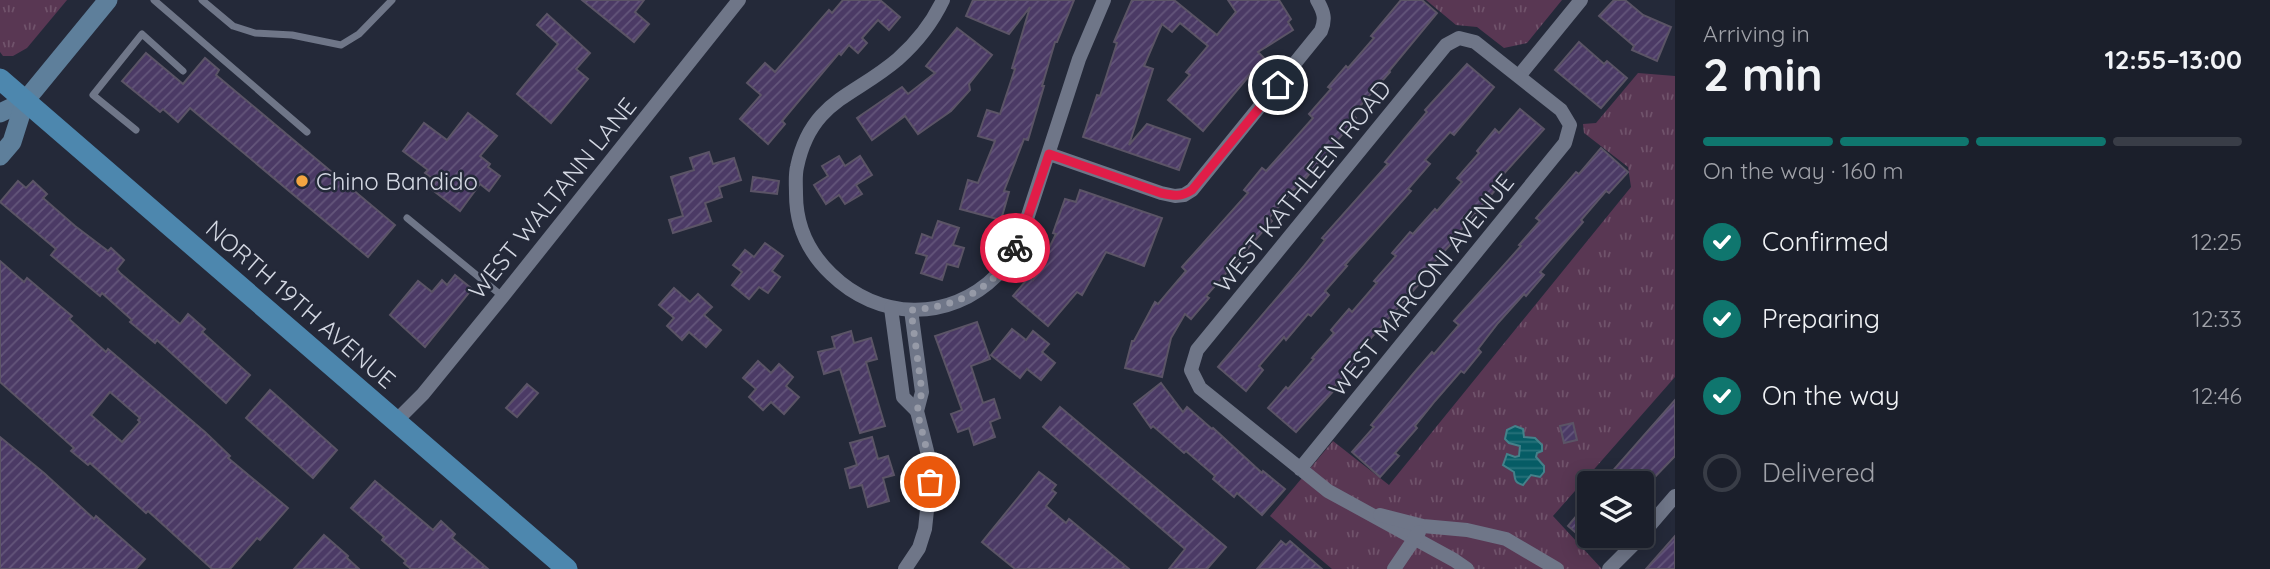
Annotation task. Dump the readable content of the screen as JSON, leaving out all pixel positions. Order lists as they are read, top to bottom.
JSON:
{
  "streets": {
    "main road": ["NORTH 19TH AVENUE"],
    "street": ["WEST KATHLEEN ROAD", "WEST WALTANN LANE", "WEST MARCONI AVENUE"]
  },
  "crossings": [
    ["WEST KATHLEEN ROAD", "WEST MARCONI AVENUE"],
    ["WEST WALTANN LANE", "NORTH 19TH AVENUE"]
  ],
  "places": ["Chino Bandido"],
  "page": {
    "heading": ["2 min", "Arriving in", "12:55–13:00"],
    "bar": "On the way · 160 m",
    "list": [
      ["Confirmed", "12:25"],
      ["Preparing", "12:33"],
      ["On the way", "12:46"],
      "Delivered"
    ]
  }
}
